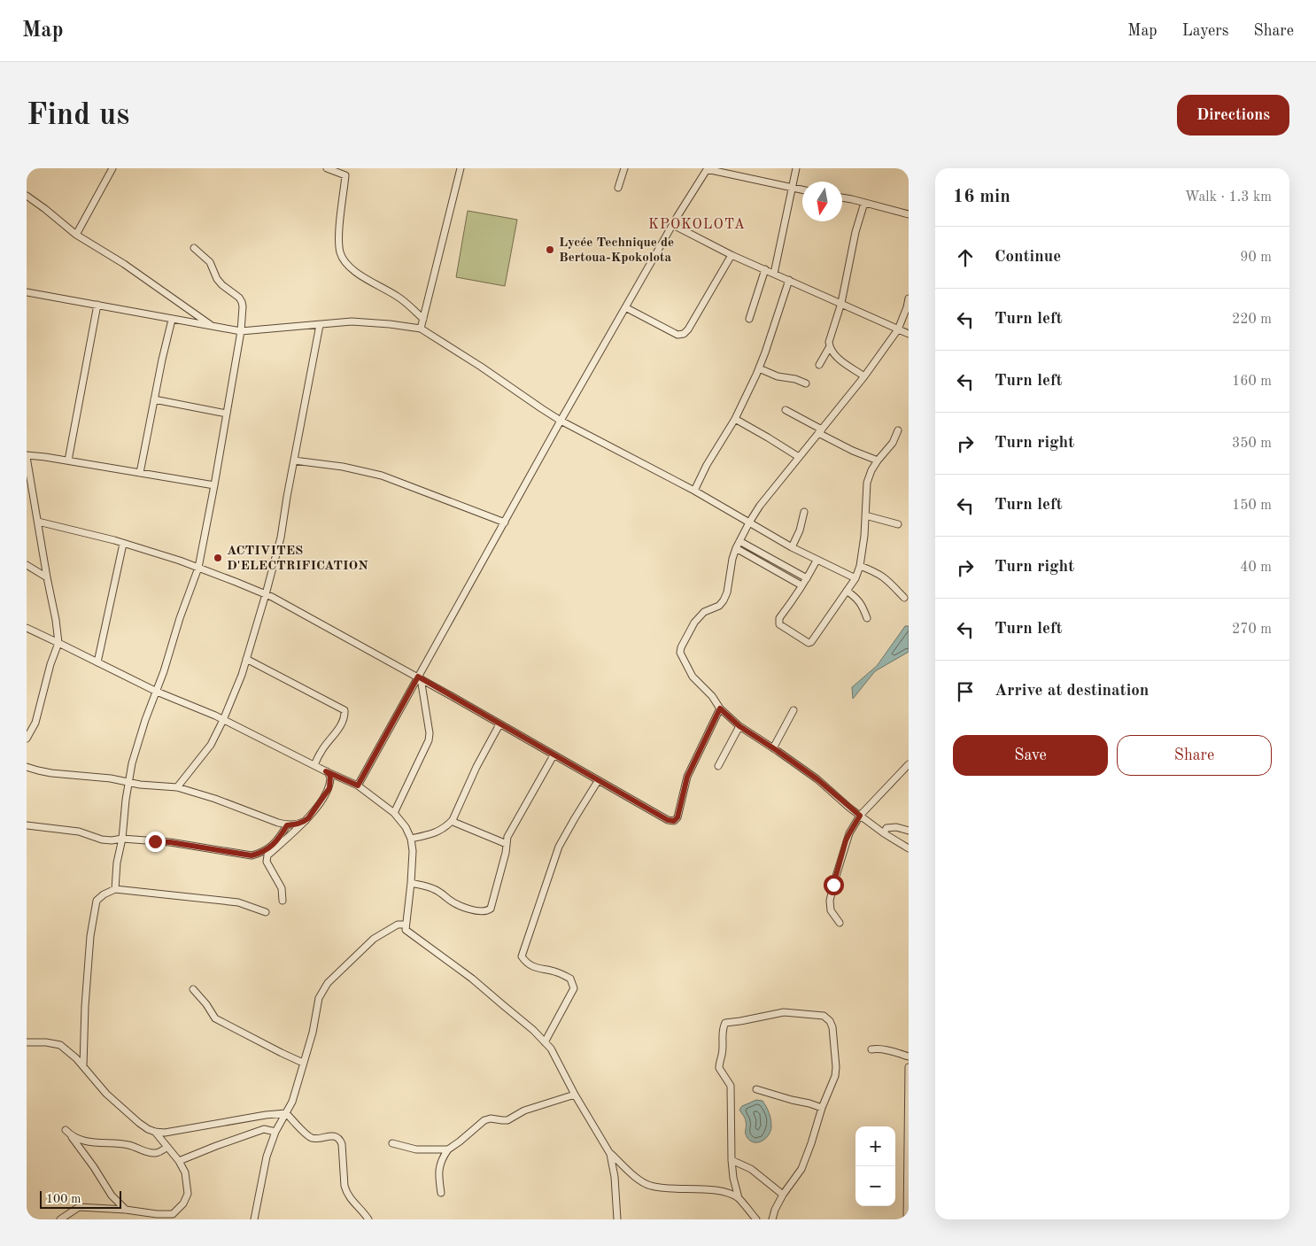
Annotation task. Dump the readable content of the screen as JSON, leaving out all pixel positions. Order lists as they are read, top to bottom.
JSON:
{
  "districts": ["KPOKOLOTA"],
  "places": ["Lycée Technique de Bertoua-Kpokolota", "ACTIVITES D'ELECTRIFICATION"],
  "scale_bar": "100 m",
  "north": "bottom",
  "page": {
    "header": "Map",
    "nav": ["Map", "Layers", "Share"],
    "buttons": [
      "Directions",
      ["Save", "Share"]
    ],
    "title": "Find us",
    "heading": ["16 min", "Walk · 1.3 km"],
    "list": [
      ["Continue", "90 m"],
      ["Turn left", "220 m"],
      ["Turn left", "160 m"],
      ["Turn right", "350 m"],
      ["Turn left", "150 m"],
      ["Turn right", "40 m"],
      ["Turn left", "270 m"],
      "Arrive at destination"
    ],
    "map_buttons": ["+", "−"],
    "scale": "100 m"
  }
}
